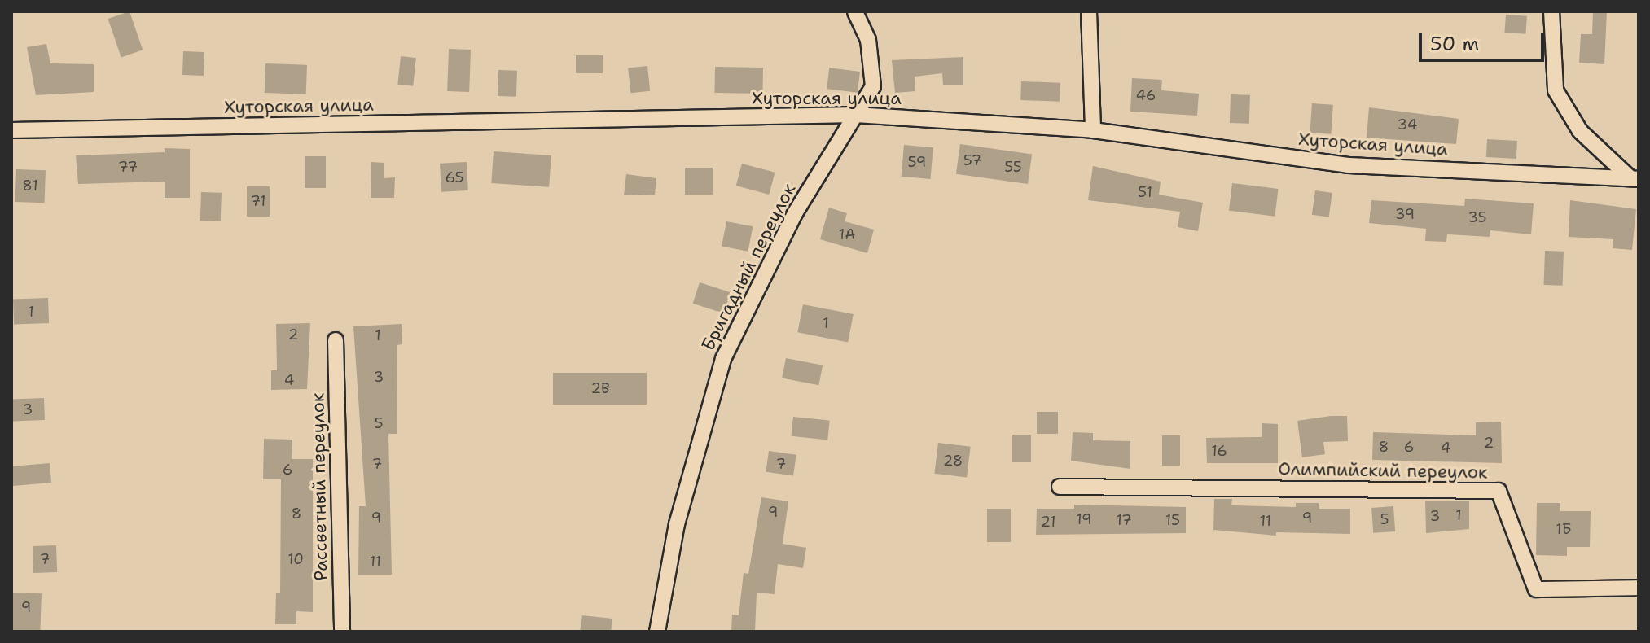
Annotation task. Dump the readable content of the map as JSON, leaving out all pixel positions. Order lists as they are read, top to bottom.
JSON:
{
  "streets": {
    "street": [
      "Хуторская улица",
      "Бригадный переулок",
      "Олимпийский переулок",
      "Рассветный переулок"
    ]
  },
  "crossings": [
    ["Хуторская улица", "Бригадный переулок"]
  ],
  "house_numbers": [
    "46",
    "34",
    "57",
    "59",
    "77",
    "55",
    "65",
    "81",
    "51",
    "71",
    "39",
    "35",
    "1А",
    "1",
    "1",
    "2",
    "1",
    "3",
    "4",
    "2В",
    "3",
    "5",
    "2",
    "8",
    "6",
    "4",
    "16",
    "28",
    "7",
    "7",
    "6",
    "9",
    "8",
    "1",
    "3",
    "9",
    "9",
    "19",
    "5",
    "17",
    "15",
    "11",
    "21",
    "1Б",
    "7",
    "10",
    "11",
    "9"
  ],
  "scale_bar": "50 m"
}
